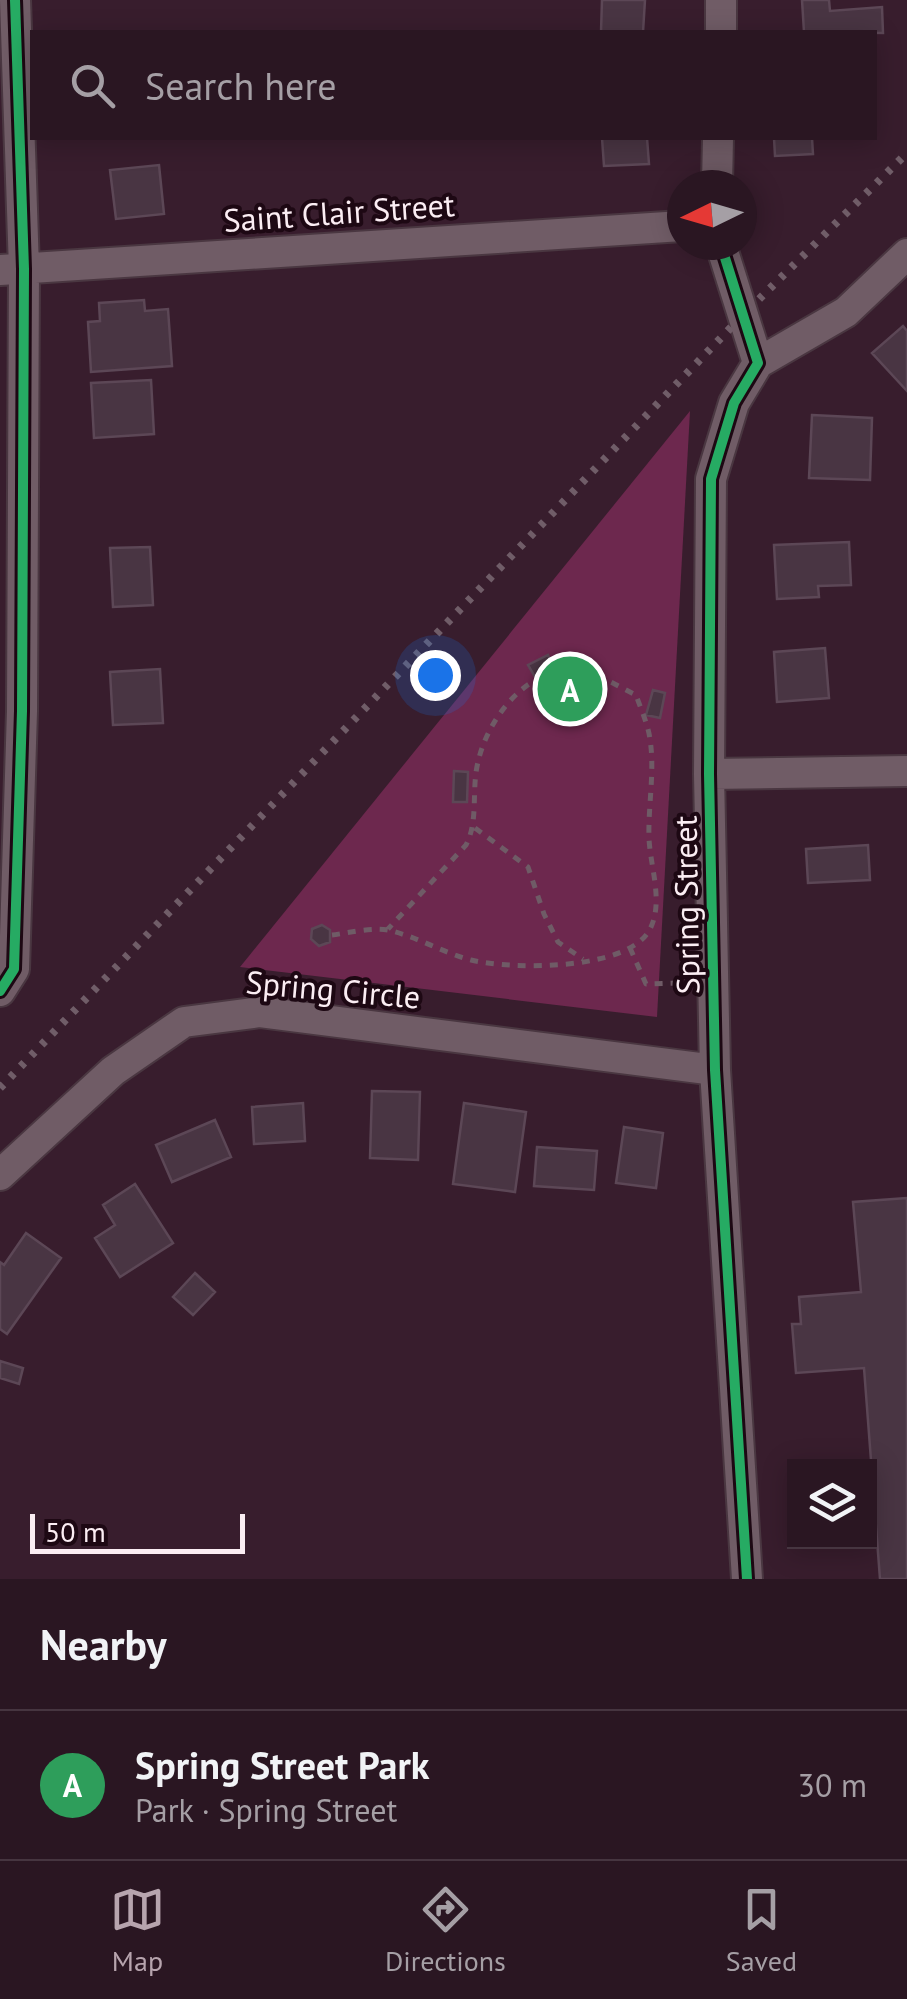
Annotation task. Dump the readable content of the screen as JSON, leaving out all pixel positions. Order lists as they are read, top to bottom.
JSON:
{
  "streets": {
    "street": ["Saint Clair Street", "Spring Street", "Spring Circle"]
  },
  "crossings": [
    ["Spring Street", "Spring Circle"]
  ],
  "scale_bar": "50 m",
  "north": "left",
  "page": {
    "search": "Search here",
    "pins": "A",
    "scale": "50 m",
    "heading": "Nearby",
    "list": [
      {
        "mark": "A",
        "name": "Spring Street Park",
        "note": "Park · Spring Street",
        "value": "30 m"
      }
    ],
    "nav": ["Map", "Directions", "Saved"]
  }
}
